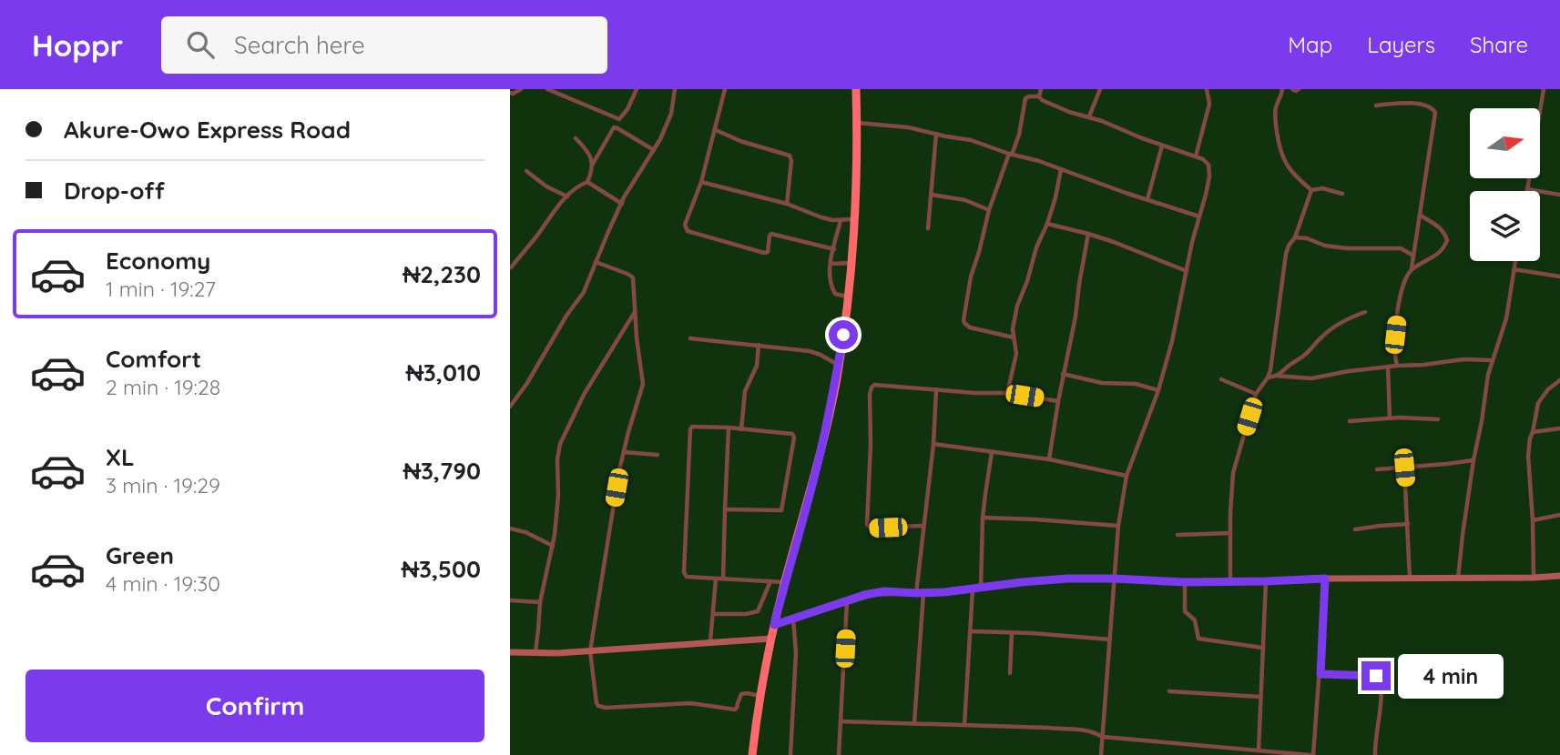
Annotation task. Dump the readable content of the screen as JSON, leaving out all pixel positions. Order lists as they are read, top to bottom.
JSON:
{
  "north": "right",
  "page": {
    "header": "Hoppr",
    "search": "Search here",
    "nav": ["Map", "Layers", "Share"],
    "banner": ["Akure-Owo Express Road", "Drop-off"],
    "list": [
      {
        "name": "Economy",
        "note": "1 min · 19:27",
        "value": "₦2,230"
      },
      {
        "name": "Comfort",
        "note": "2 min · 19:28",
        "value": "₦3,010"
      },
      {
        "name": "XL",
        "note": "3 min · 19:29",
        "value": "₦3,790"
      },
      {
        "name": "Green",
        "note": "4 min · 19:30",
        "value": "₦3,500"
      }
    ],
    "bubble": "4 min",
    "buttons": "Confirm"
  }
}
